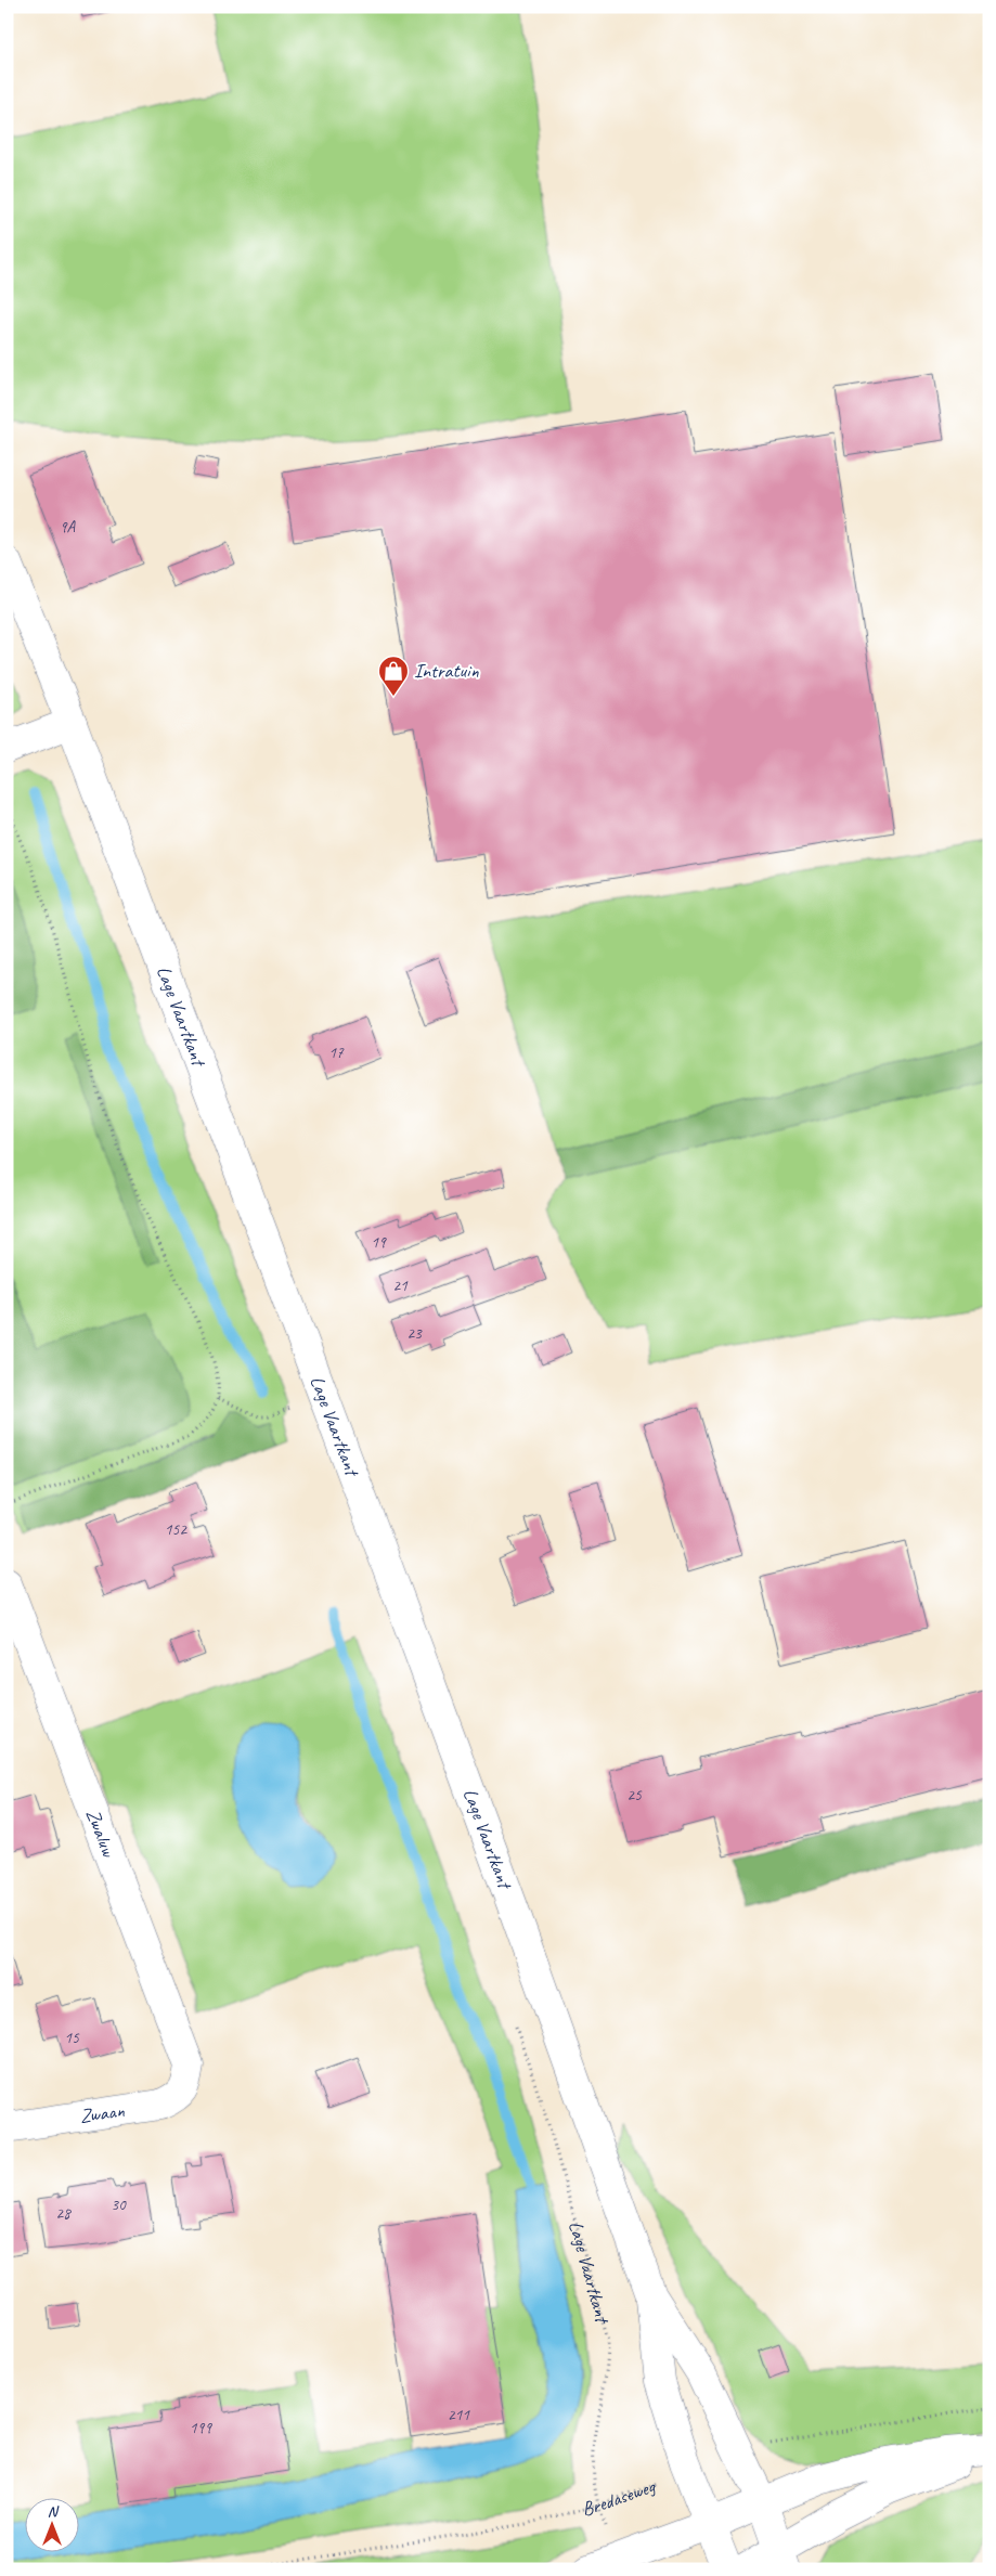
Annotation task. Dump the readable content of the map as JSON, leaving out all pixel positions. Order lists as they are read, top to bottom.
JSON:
{
  "streets": {
    "street": ["Lage Vaartkant", "Zwaluw", "Zwaan"],
    "path": ["Bredaseweg"]
  },
  "crossings": [
    ["Lage Vaartkant", "Bredaseweg"],
    ["Zwaluw", "Zwaan"]
  ],
  "places": {
    "shop": ["Intratuin"]
  },
  "house_numbers": [
    "9A",
    "17",
    "19",
    "21",
    "23",
    "152",
    "25",
    "15",
    "30",
    "28",
    "211",
    "199"
  ],
  "north": "top"
}
